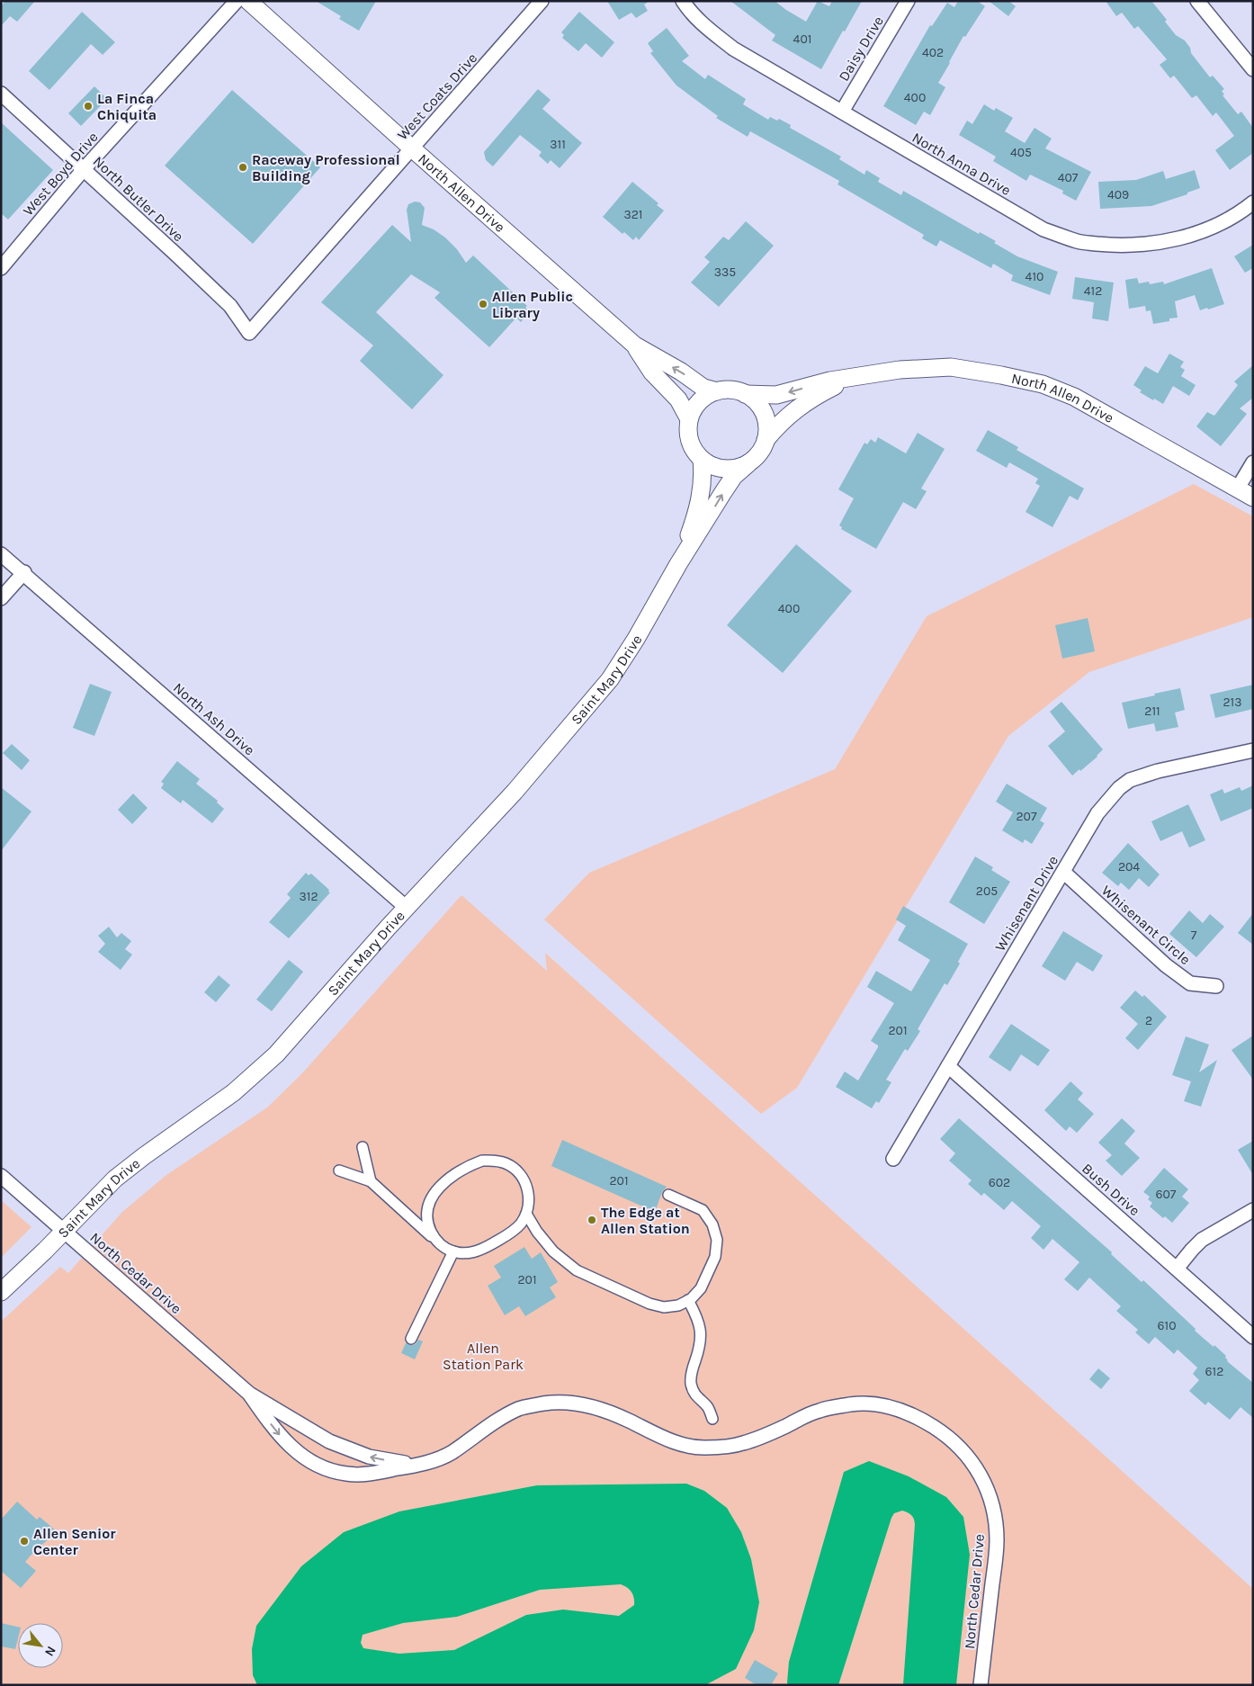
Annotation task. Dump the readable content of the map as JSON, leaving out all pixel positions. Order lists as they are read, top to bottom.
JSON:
{
  "streets": {
    "street": [
      "Daisy Drive",
      "West Coats Drive",
      "North Anna Drive",
      "West Boyd Drive",
      "North Allen Drive",
      "North Butler Drive",
      "Saint Mary Drive",
      "North Ash Drive",
      "Whisenant Drive",
      "Whisenant Circle",
      "Bush Drive",
      "North Cedar Drive"
    ]
  },
  "crossings": [
    ["Daisy Drive", "North Anna Drive"],
    ["West Coats Drive", "North Allen Drive"],
    ["West Coats Drive", "North Butler Drive"],
    ["West Boyd Drive", "North Butler Drive"],
    ["North Allen Drive", "Saint Mary Drive"],
    ["Saint Mary Drive", "North Ash Drive"],
    ["Saint Mary Drive", "North Cedar Drive"],
    ["Whisenant Drive", "Whisenant Circle"],
    ["Whisenant Drive", "Bush Drive"]
  ],
  "parks": ["Allen Station Park"],
  "places": [
    "La Finca Chiquita",
    "Raceway Professional Building",
    "Allen Public Library",
    "The Edge at Allen Station",
    "Allen Senior Center"
  ],
  "house_numbers": [
    "401",
    "402",
    "400",
    "311",
    "405",
    "407",
    "409",
    "321",
    "335",
    "410",
    "412",
    "400",
    "213",
    "211",
    "207",
    "204",
    "205",
    "312",
    "7",
    "2",
    "201",
    "201",
    "602",
    "607",
    "201",
    "610",
    "612"
  ],
  "north": "bottom right"
}
